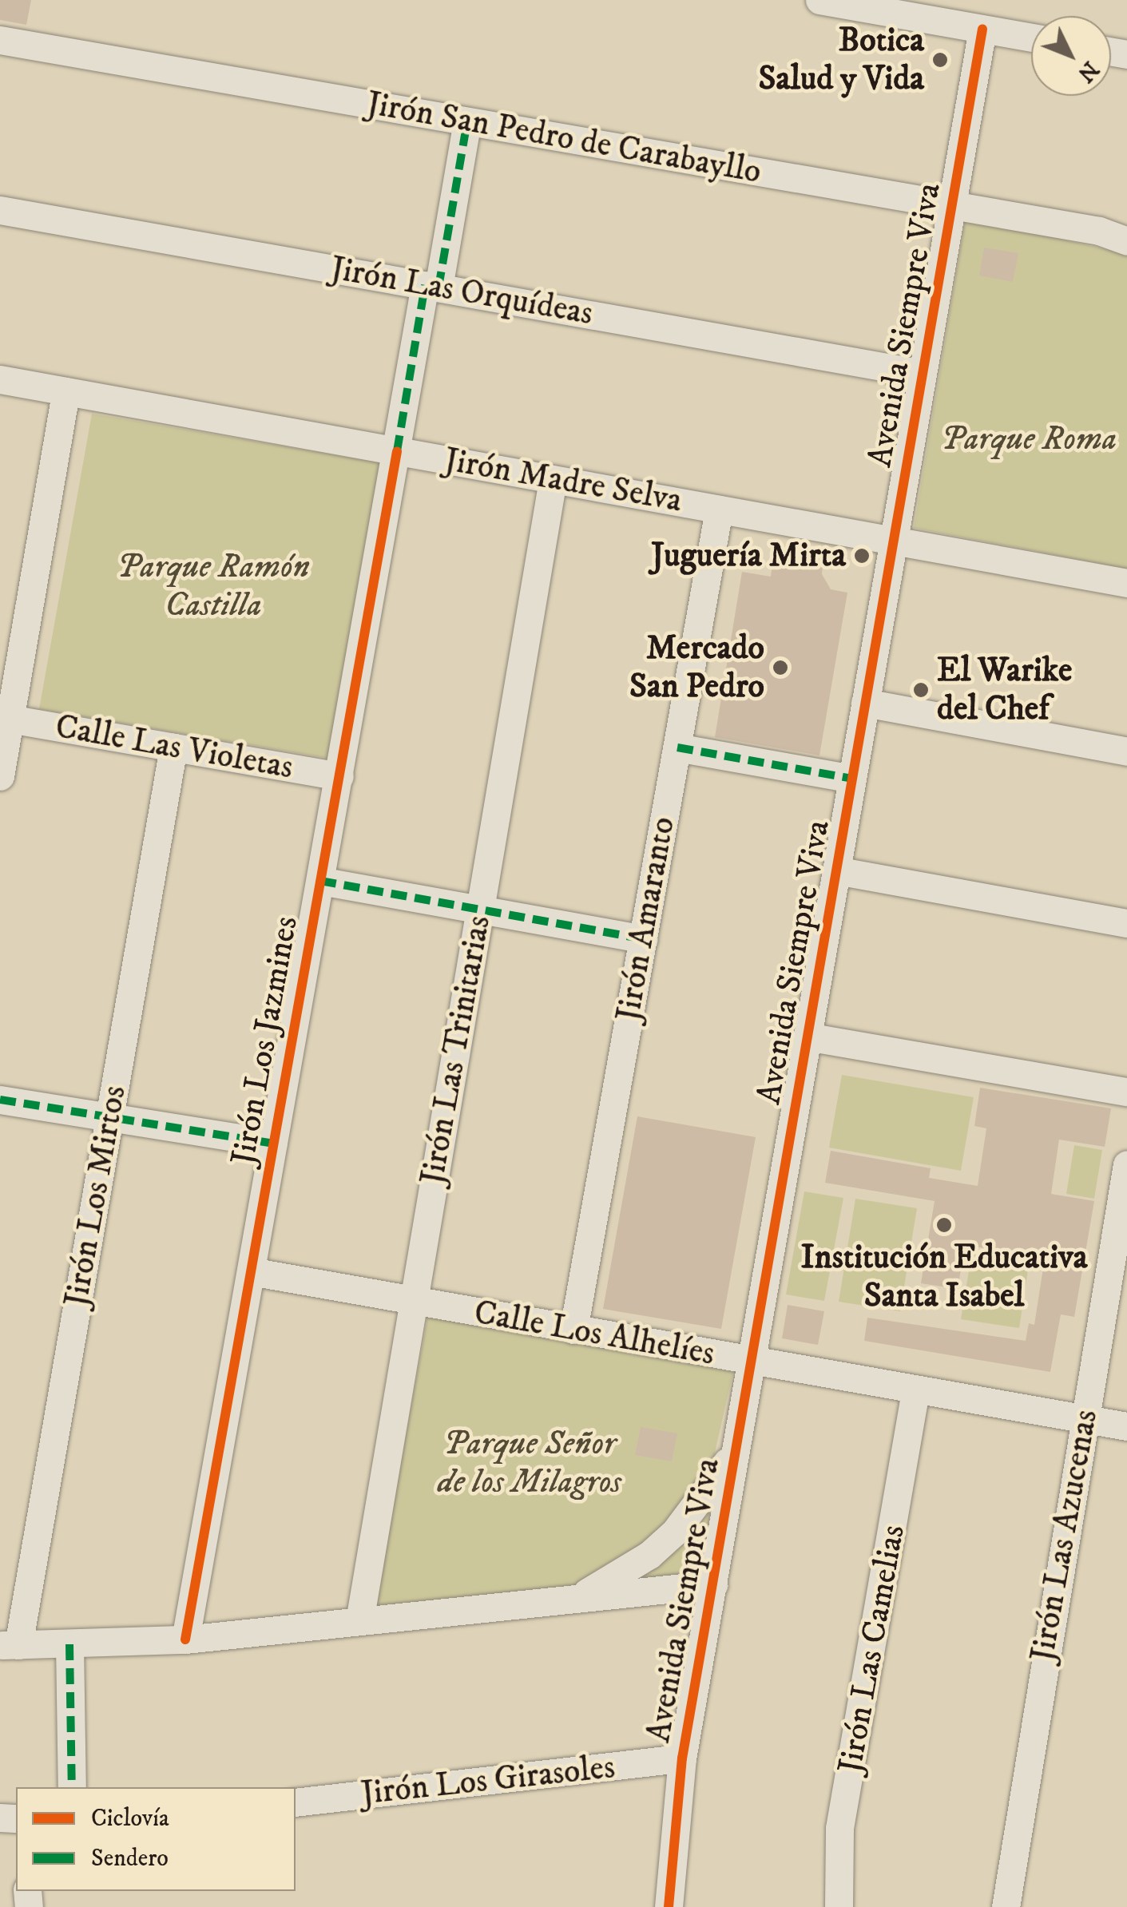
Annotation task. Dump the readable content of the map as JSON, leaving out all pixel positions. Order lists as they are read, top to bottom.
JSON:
{
  "streets": {
    "street": [
      "Jirón San Pedro de Carabayllo",
      "Jirón Las Orquídeas",
      "Avenida Siempre Viva",
      "Jirón Madre Selva",
      "Calle Las Violetas",
      "Jirón Amaranto",
      "Jirón Los Jazmines",
      "Jirón Las Trinitarias",
      "Jirón Los Mirtos",
      "Calle Los Alhelíes",
      "Jirón Las Azucenas",
      "Jirón Las Camelias",
      "Jirón Los Girasoles"
    ]
  },
  "crossings": [
    ["Jirón San Pedro de Carabayllo", "Avenida Siempre Viva"],
    ["Jirón San Pedro de Carabayllo", "Jirón Los Jazmines"],
    ["Jirón Las Orquídeas", "Avenida Siempre Viva"],
    ["Jirón Las Orquídeas", "Jirón Los Jazmines"],
    ["Avenida Siempre Viva", "Jirón Madre Selva"],
    ["Avenida Siempre Viva", "Calle Los Alhelíes"],
    ["Avenida Siempre Viva", "Jirón Los Girasoles"],
    ["Jirón Madre Selva", "Jirón Amaranto"],
    ["Jirón Madre Selva", "Jirón Los Jazmines"],
    ["Jirón Madre Selva", "Jirón Las Trinitarias"],
    ["Calle Las Violetas", "Jirón Los Jazmines"],
    ["Calle Las Violetas", "Jirón Los Mirtos"],
    ["Jirón Amaranto", "Calle Los Alhelíes"],
    ["Jirón Los Jazmines", "Calle Los Alhelíes"],
    ["Jirón Las Trinitarias", "Calle Los Alhelíes"],
    ["Calle Los Alhelíes", "Jirón Las Azucenas"],
    ["Calle Los Alhelíes", "Jirón Las Camelias"]
  ],
  "parks": ["Parque Roma", "Parque Ramón Castilla", "Parque Señor de los Milagros"],
  "places": [
    "Botica Salud y Vida",
    "Juguería Mirta",
    "Mercado San Pedro",
    "El Warike del Chef",
    "Institución Educativa Santa Isabel"
  ],
  "legend": ["Ciclovía", "Sendero"],
  "north": "bottom right"
}
